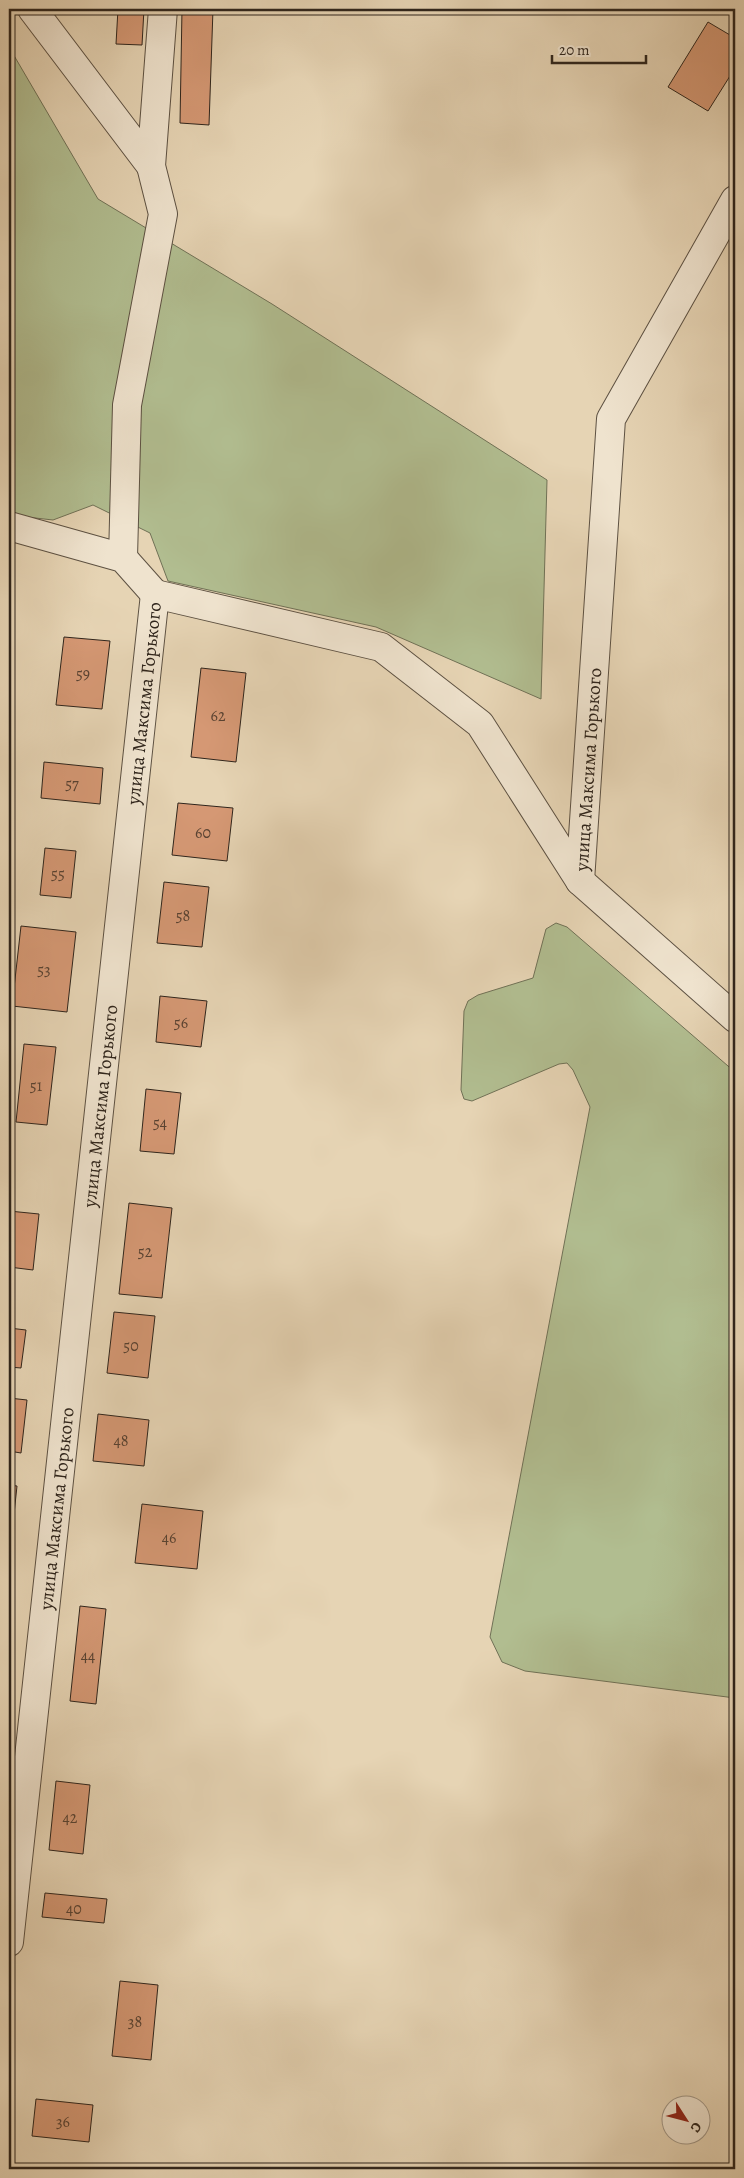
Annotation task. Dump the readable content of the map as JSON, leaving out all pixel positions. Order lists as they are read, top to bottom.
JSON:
{
  "streets": {
    "street": ["улица Максима Горького"]
  },
  "house_numbers": [
    "59",
    "62",
    "57",
    "60",
    "55",
    "58",
    "53",
    "56",
    "51",
    "54",
    "52",
    "50",
    "48",
    "46",
    "44",
    "42",
    "40",
    "38",
    "36"
  ],
  "scale_bar": "20 m",
  "north": "bottom right"
}
